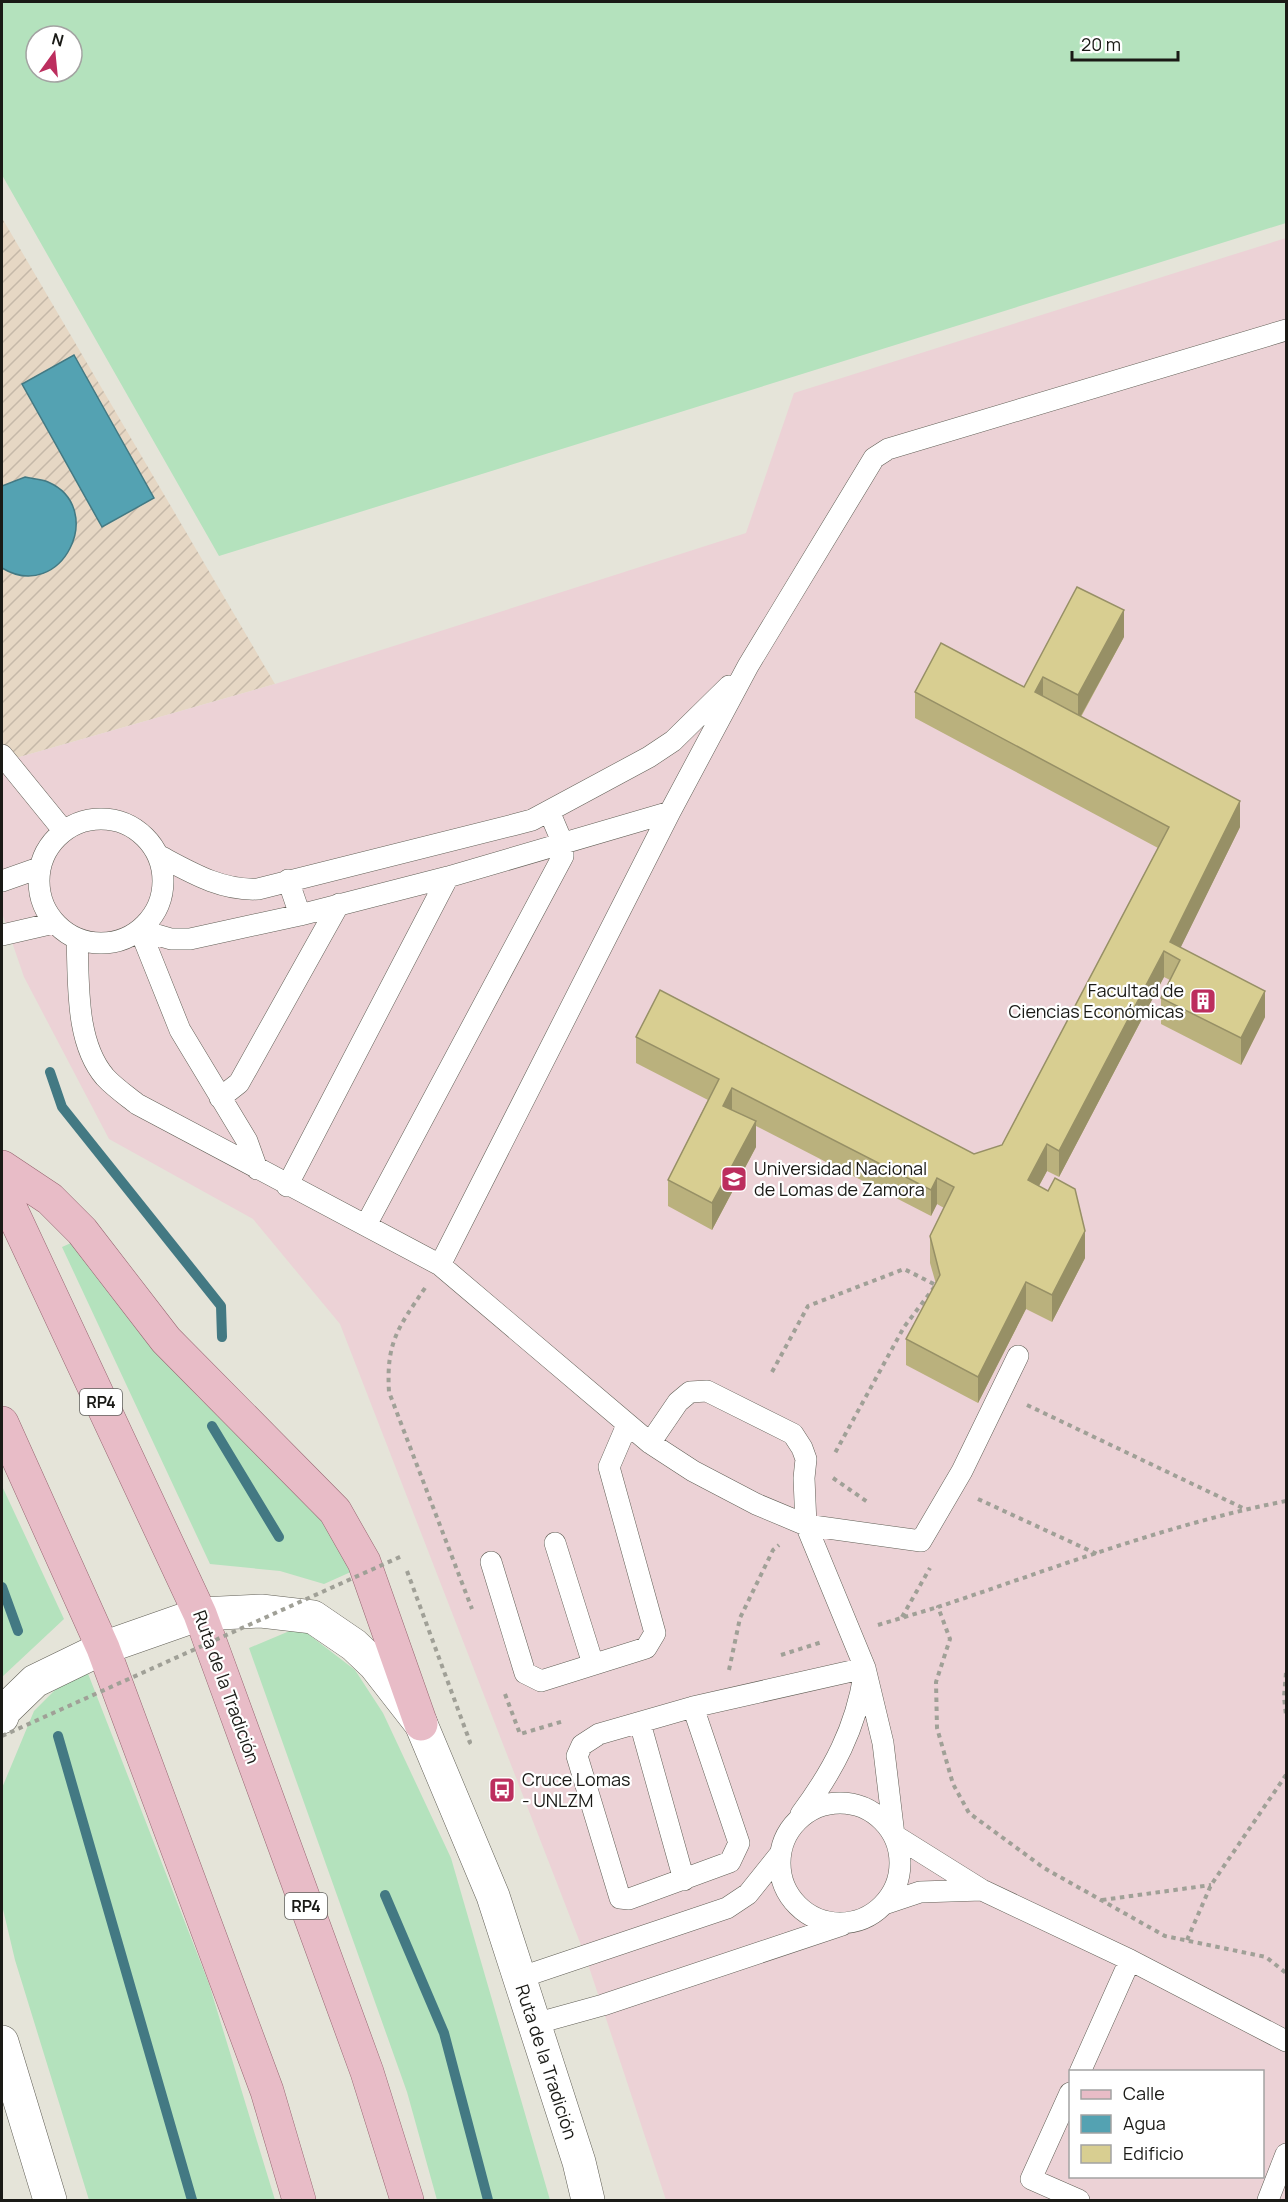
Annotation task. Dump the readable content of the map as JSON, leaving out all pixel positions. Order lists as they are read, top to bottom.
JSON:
{
  "streets": {
    "main road": ["RP4", "Ruta de la Tradición"]
  },
  "places": {
    "building": ["Facultad de Ciencias Económicas"],
    "school or university": ["Universidad Nacional de Lomas de Zamora"],
    "bus stop": ["Cruce Lomas - UNLZM"]
  },
  "legend": ["Calle", "Agua", "Edificio"],
  "scale_bar": "20 m",
  "north": "top"
}
